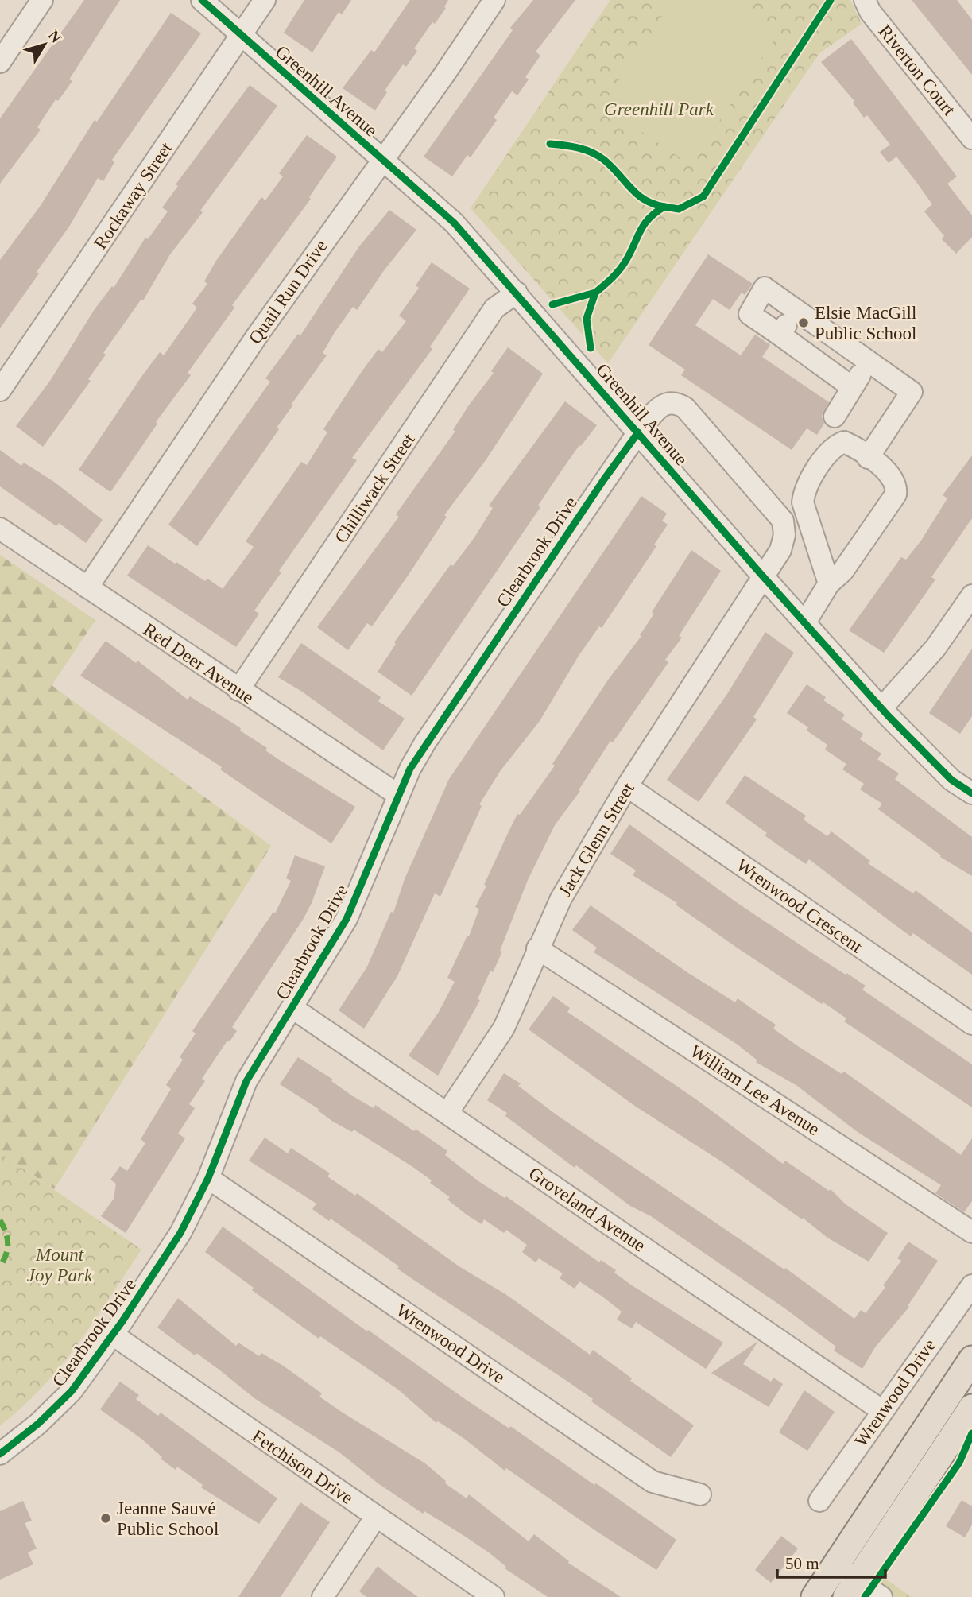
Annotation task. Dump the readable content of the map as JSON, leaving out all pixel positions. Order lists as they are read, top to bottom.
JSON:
{
  "streets": {
    "street": [
      "Riverton Court",
      "Greenhill Avenue",
      "Rockaway Street",
      "Quail Run Drive",
      "Chilliwack Street",
      "Clearbrook Drive",
      "Red Deer Avenue",
      "Jack Glenn Street",
      "Wrenwood Crescent",
      "William Lee Avenue",
      "Groveland Avenue",
      "Wrenwood Drive",
      "Fetchison Drive"
    ]
  },
  "crossings": [
    ["Greenhill Avenue", "Rockaway Street"],
    ["Greenhill Avenue", "Quail Run Drive"],
    ["Greenhill Avenue", "Chilliwack Street"],
    ["Greenhill Avenue", "Clearbrook Drive"],
    ["Greenhill Avenue", "Jack Glenn Street"],
    ["Quail Run Drive", "Red Deer Avenue"],
    ["Chilliwack Street", "Red Deer Avenue"],
    ["Clearbrook Drive", "Red Deer Avenue"],
    ["Clearbrook Drive", "Jack Glenn Street"],
    ["Clearbrook Drive", "Groveland Avenue"],
    ["Clearbrook Drive", "Wrenwood Drive"],
    ["Clearbrook Drive", "Fetchison Drive"],
    ["Jack Glenn Street", "Wrenwood Crescent"],
    ["Jack Glenn Street", "William Lee Avenue"],
    ["Jack Glenn Street", "Groveland Avenue"],
    ["Groveland Avenue", "Wrenwood Drive"]
  ],
  "parks": ["Greenhill Park", "Mount Joy Park"],
  "places": ["Elsie MacGill Public School", "Jeanne Sauvé Public School"],
  "scale_bar": "50 m",
  "north": "top right"
}
